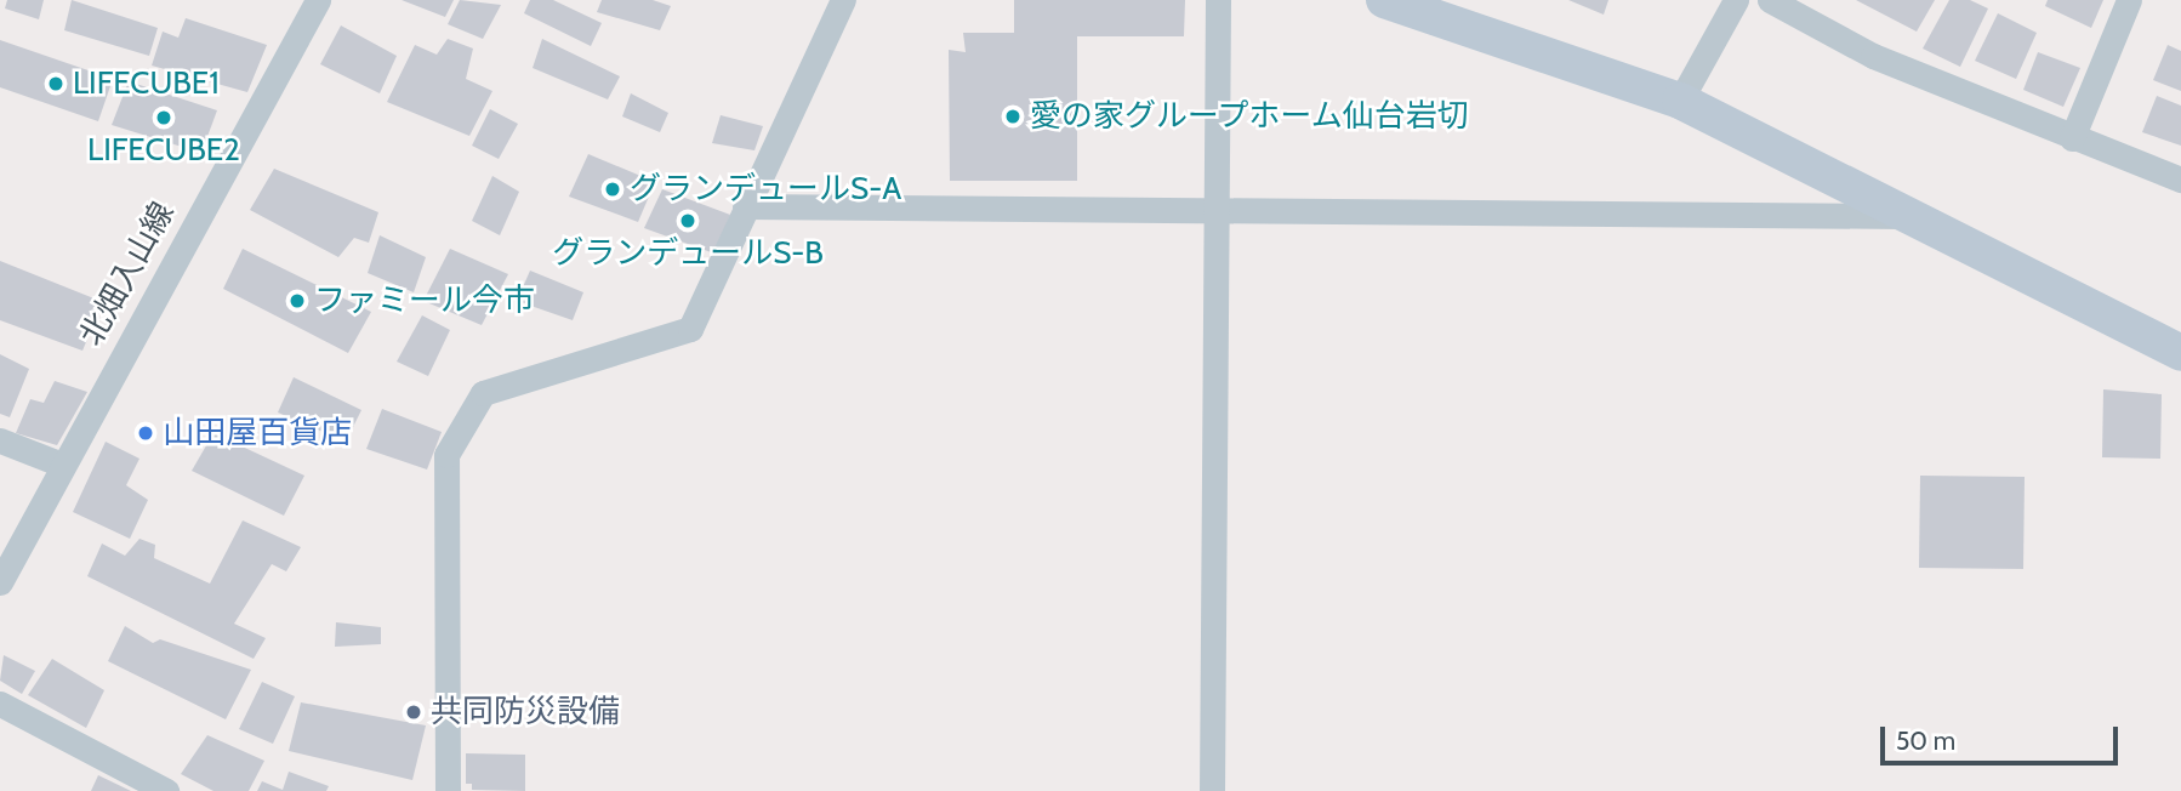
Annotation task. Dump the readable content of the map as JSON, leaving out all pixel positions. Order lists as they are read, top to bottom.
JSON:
{
  "streets": {
    "street": ["北畑入山線"]
  },
  "places": [
    "LIFECUBE1",
    "愛の家グループホーム仙台岩切",
    "LIFECUBE2",
    "グランデュールS-A",
    "グランデュールS-B",
    "ファミール今市",
    "山田屋百貨店",
    "共同防災設備"
  ],
  "scale_bar": "50 m"
}
